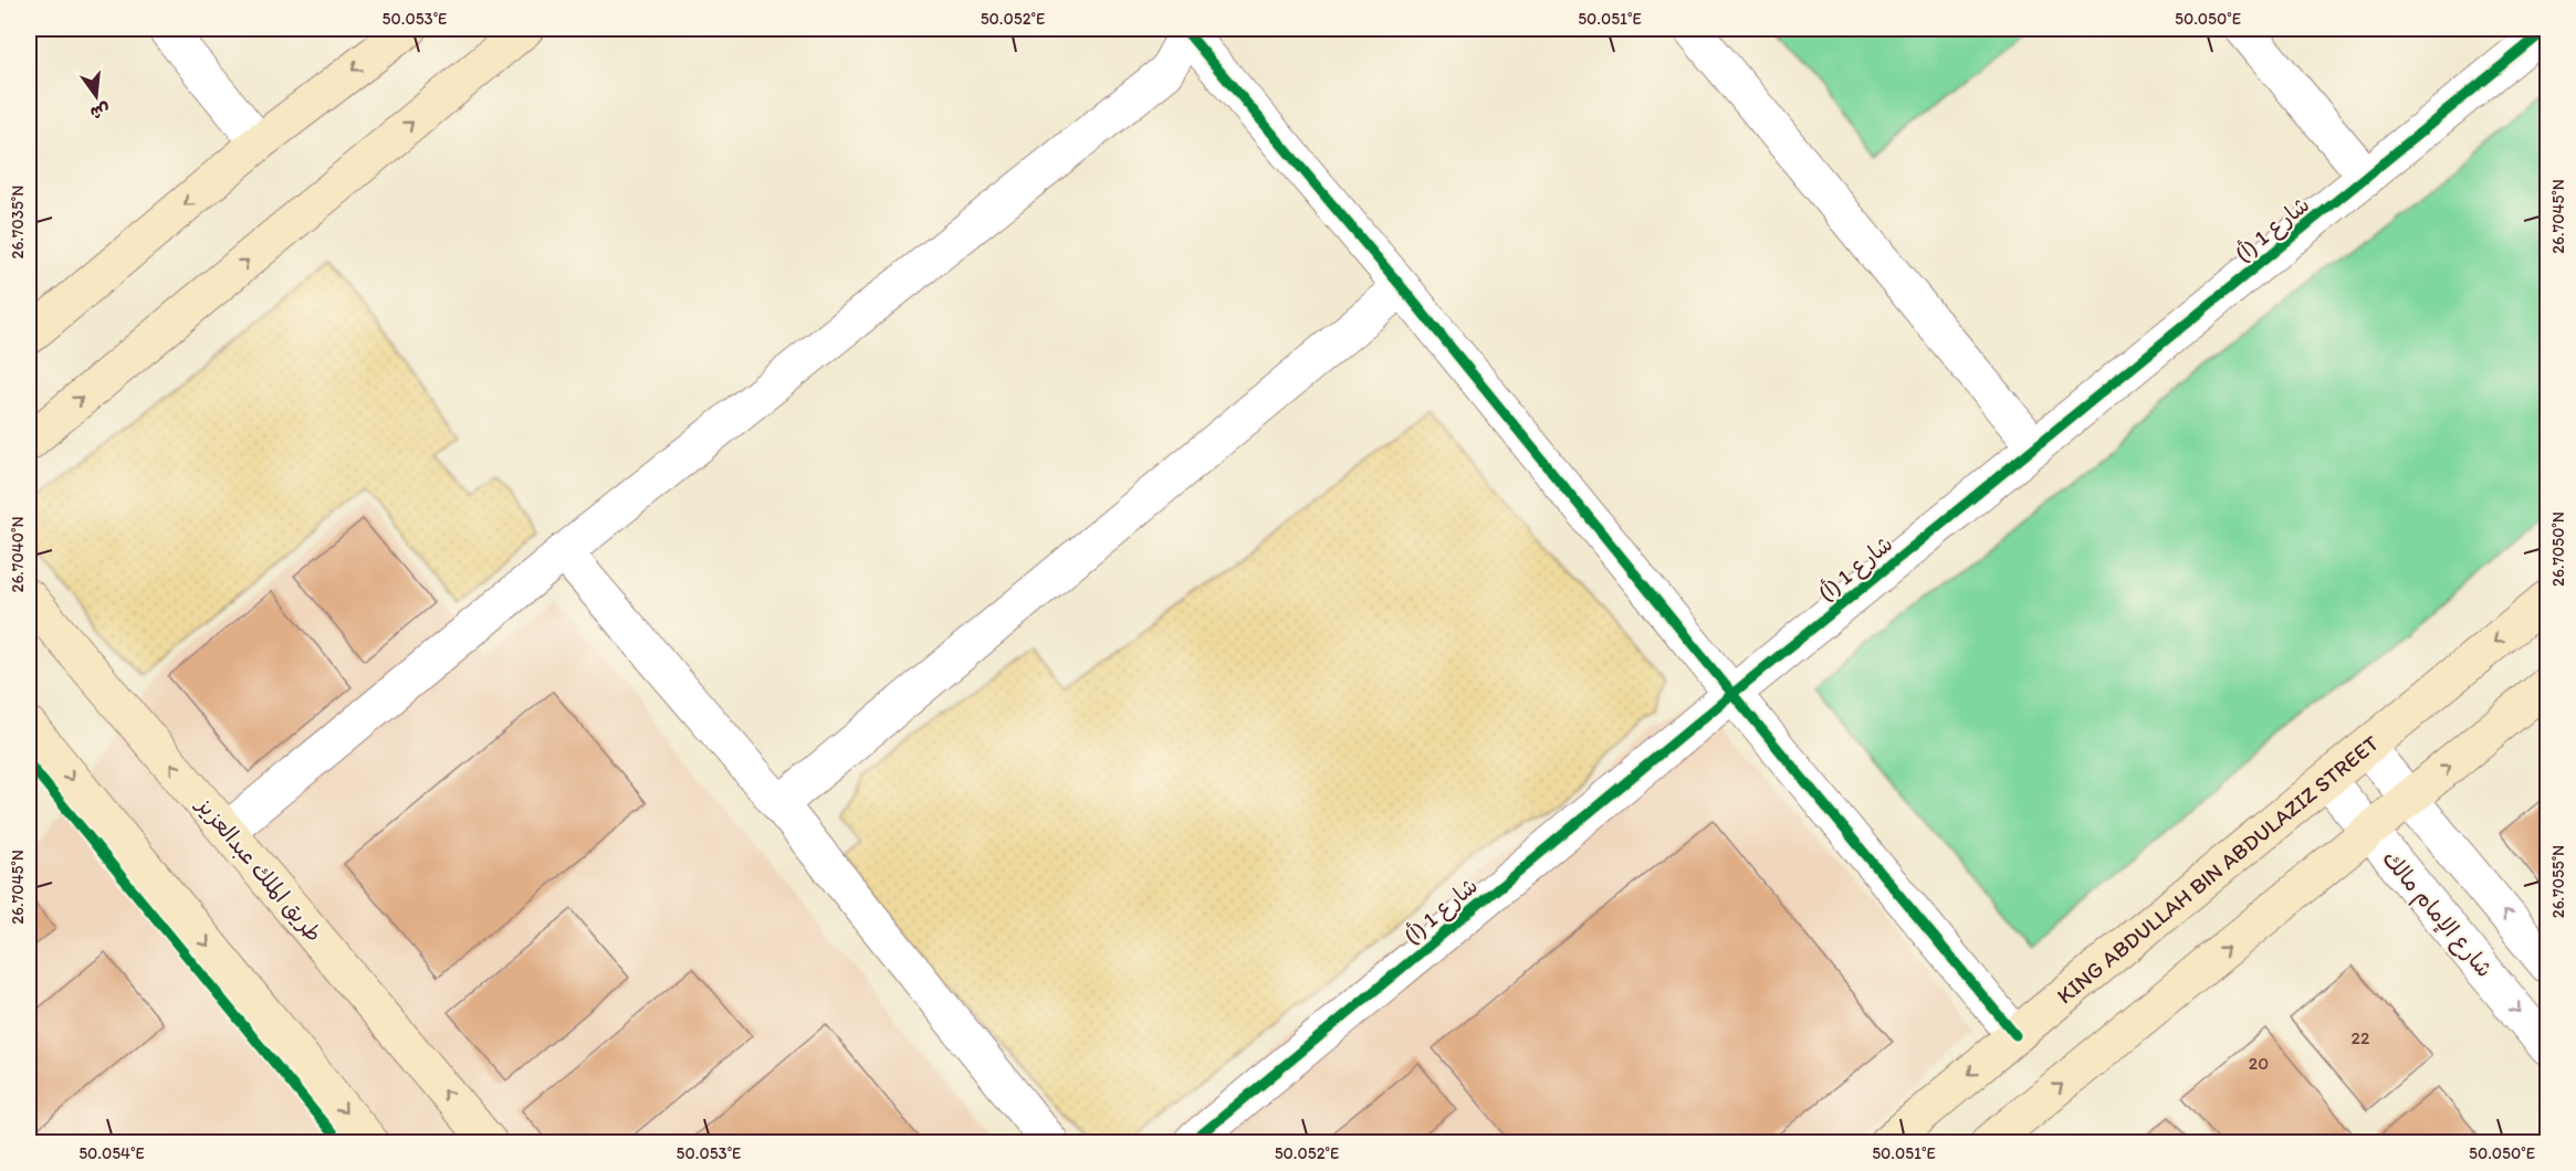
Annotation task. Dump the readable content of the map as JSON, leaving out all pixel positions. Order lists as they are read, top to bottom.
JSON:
{
  "streets": {
    "main road": ["طريق الملك عبدالعزيز", "KING ABDULLAH BIN ABDULAZIZ STREET"],
    "street": ["شارع 1 (أ)", "شارع الإمام مالك"]
  },
  "crossings": [
    ["KING ABDULLAH BIN ABDULAZIZ STREET", "شارع الإمام مالك"]
  ],
  "house_numbers": ["22", "20"],
  "north": "bottom",
  "coordinates": [
    "50.053°E",
    "50.052°E",
    "50.051°E",
    "50.050°E",
    "26.7045°N",
    "26.7035°N",
    "26.7050°N",
    "26.7040°N",
    "26.7055°N",
    "50.054°E"
  ]
}
